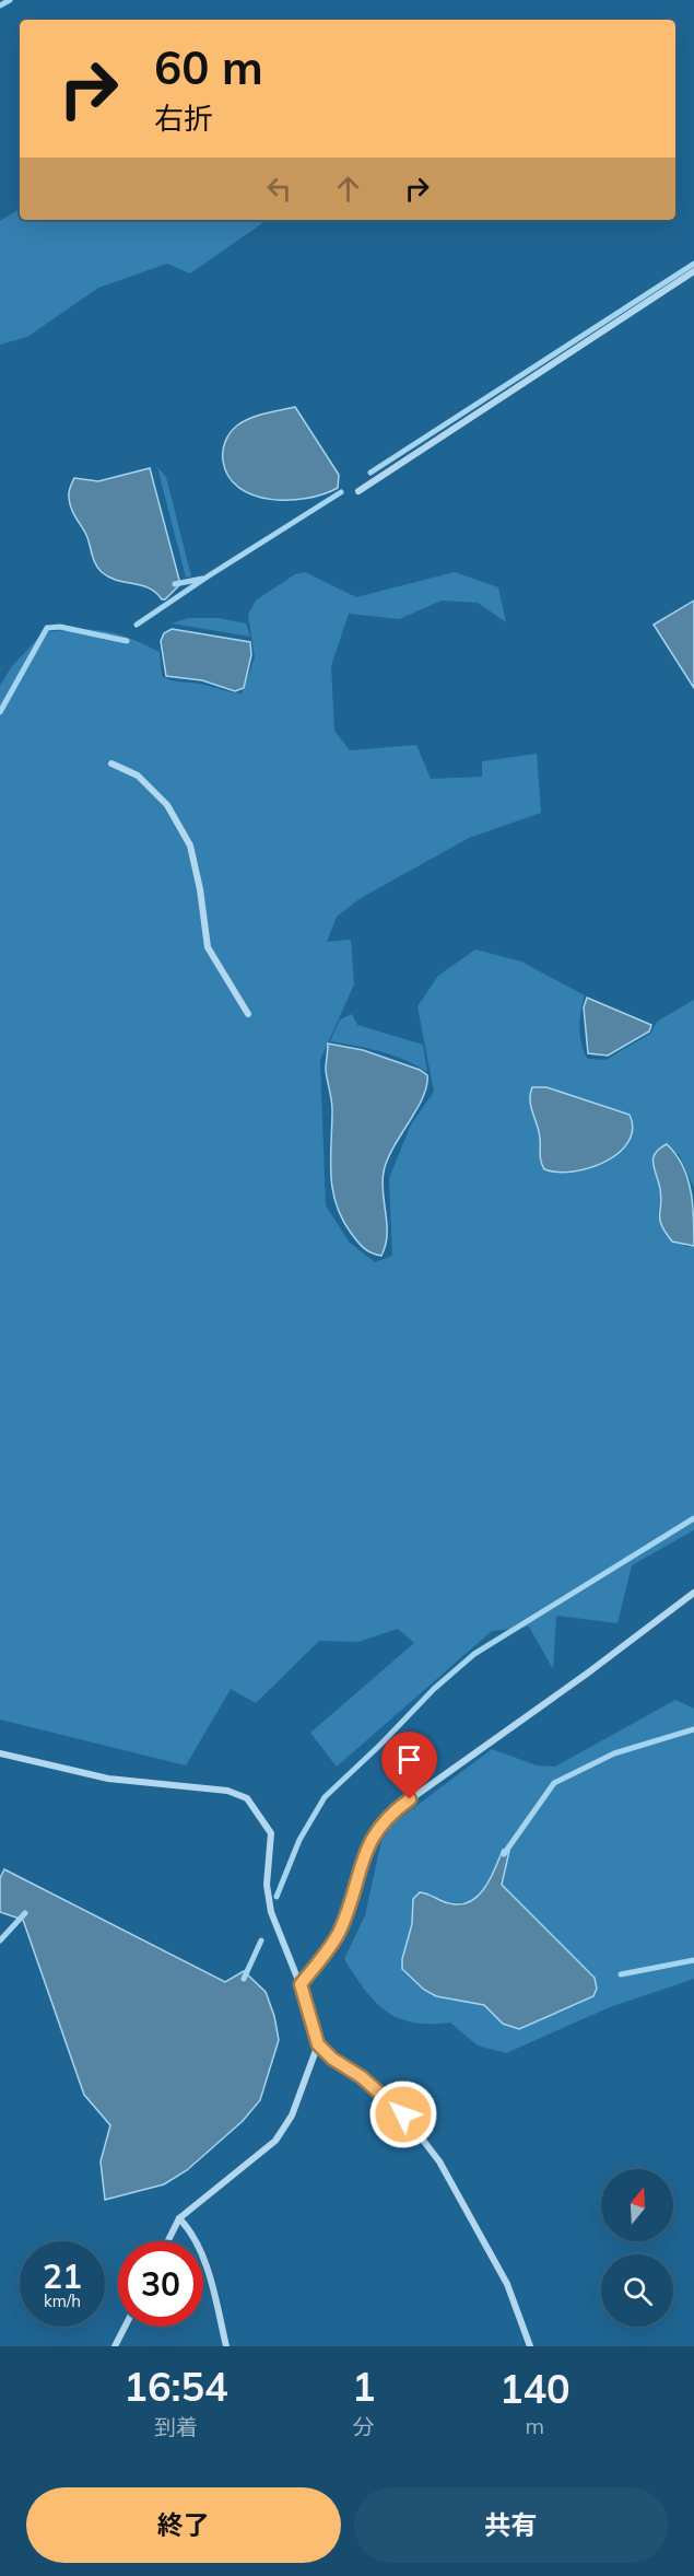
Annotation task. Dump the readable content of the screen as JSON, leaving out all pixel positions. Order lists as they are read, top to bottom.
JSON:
{
  "north": "top",
  "page": {
    "turn": ["60 m", "右折"],
    "speed": "21 km/h",
    "limit": "30",
    "eta": [
      "16:54",
      "到着",
      "1",
      "分",
      "140",
      "m"
    ],
    "buttons": ["終了", "共有"]
  }
}
